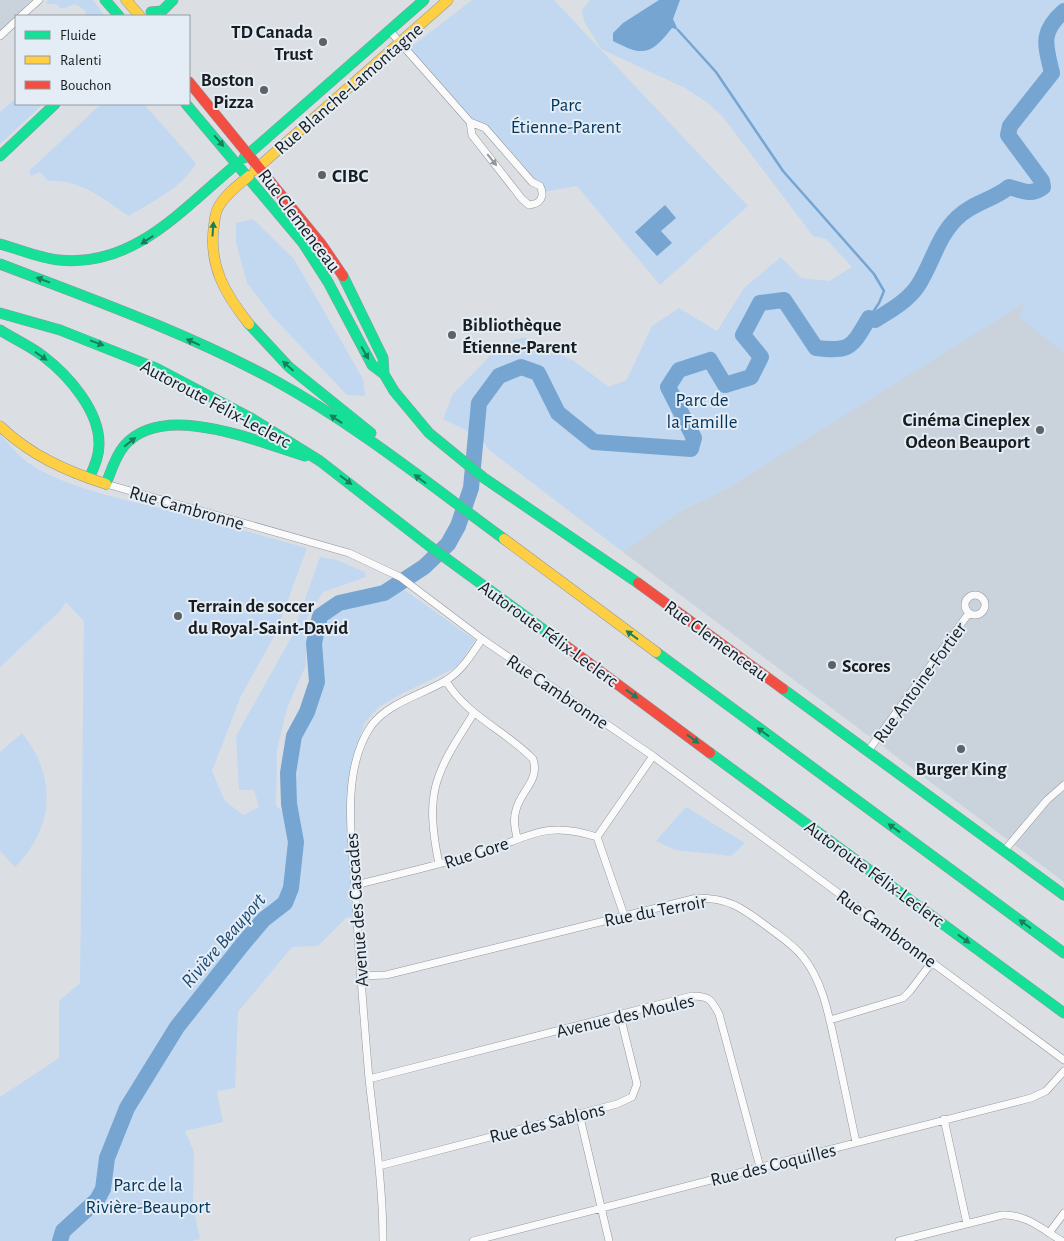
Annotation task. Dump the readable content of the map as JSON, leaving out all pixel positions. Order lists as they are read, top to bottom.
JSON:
{
  "streets": {
    "main road": [
      "Rue Blanche-Lamontagne",
      "Rue Clemenceau",
      "Autoroute Félix-Leclerc",
      "Rue Cambronne"
    ],
    "street": [
      "Rue Antoine-Fortier",
      "Rue Gore",
      "Avenue des Cascades",
      "Rue du Terroir",
      "Avenue des Moules",
      "Rue des Sablons",
      "Rue des Coquilles"
    ]
  },
  "crossings": [
    ["Rue Blanche-Lamontagne", "Rue Clemenceau"],
    ["Rue Clemenceau", "Rue Antoine-Fortier"],
    ["Rue Cambronne", "Avenue des Cascades"],
    ["Rue Gore", "Avenue des Cascades"],
    ["Avenue des Cascades", "Rue du Terroir"],
    ["Avenue des Cascades", "Avenue des Moules"],
    ["Avenue des Cascades", "Rue des Sablons"],
    ["Rue du Terroir", "Rue des Coquilles"],
    ["Avenue des Moules", "Rue des Sablons"],
    ["Avenue des Moules", "Rue des Coquilles"]
  ],
  "water": ["Rivière Beauport"],
  "parks": ["Parc Étienne-Parent", "Parc de la Famille", "Parc de la Rivière-Beauport"],
  "places": [
    "TD Canada Trust",
    "Boston Pizza",
    "CIBC",
    "Bibliothèque Étienne-Parent",
    "Cinéma Cineplex Odeon Beauport",
    "Terrain de soccer du Royal-Saint-David",
    "Scores",
    "Burger King"
  ],
  "legend": ["Fluide", "Ralenti", "Bouchon"]
}
